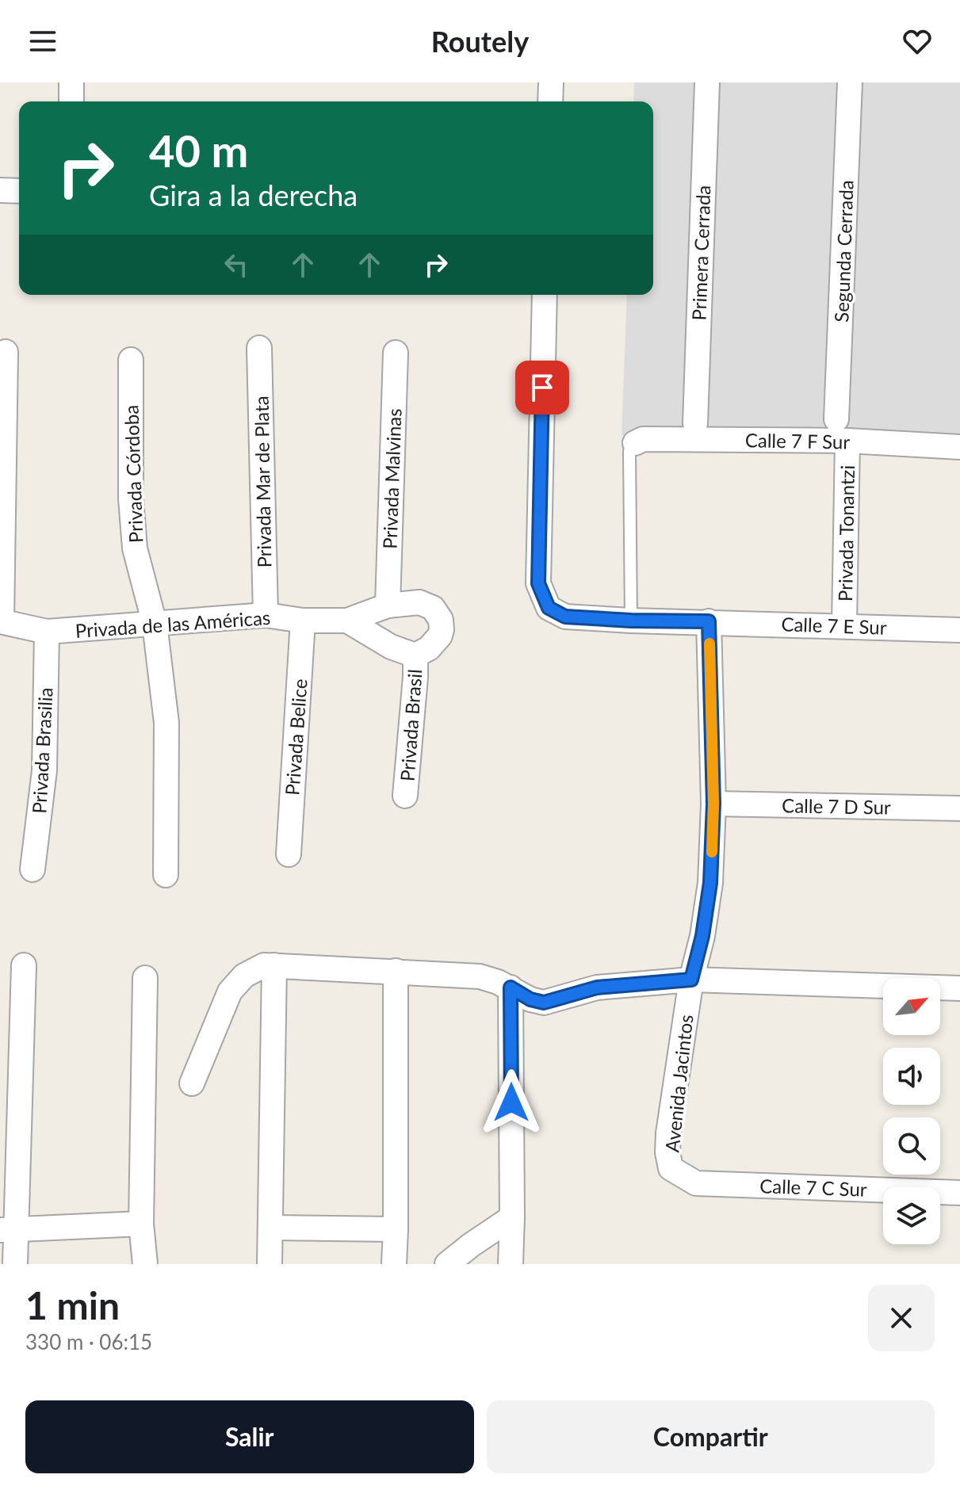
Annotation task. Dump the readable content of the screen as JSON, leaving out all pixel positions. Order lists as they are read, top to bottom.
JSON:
{
  "streets": {
    "street": [
      "Segunda Cerrada",
      "Primera Cerrada",
      "Calle 7 F Sur",
      "Privada Córdoba",
      "Privada Malvinas",
      "Privada Mar de Plata",
      "Privada Tonantzi",
      "Privada de las Américas",
      "Calle 7 E Sur",
      "Privada Brasil",
      "Privada Belice",
      "Privada Brasilia",
      "Calle 7 D Sur",
      "Avenida Jacintos",
      "Calle 7 C Sur"
    ]
  },
  "crossings": [
    ["Segunda Cerrada", "Calle 7 F Sur"],
    ["Segunda Cerrada", "Privada Tonantzi"],
    ["Calle 7 F Sur", "Privada Tonantzi"],
    ["Privada Córdoba", "Privada de las Américas"],
    ["Privada Mar de Plata", "Privada de las Américas"],
    ["Privada Tonantzi", "Calle 7 E Sur"],
    ["Privada de las Américas", "Privada Belice"],
    ["Privada de las Américas", "Privada Brasilia"],
    ["Calle 7 E Sur", "Avenida Jacintos"],
    ["Calle 7 D Sur", "Avenida Jacintos"],
    ["Avenida Jacintos", "Calle 7 C Sur"]
  ],
  "north": "top right",
  "page": {
    "header": "Routely",
    "turn": ["40 m", "Gira a la derecha"],
    "heading": ["1 min", "330 m · 06:15"],
    "buttons": ["Salir", "Compartir"]
  }
}
